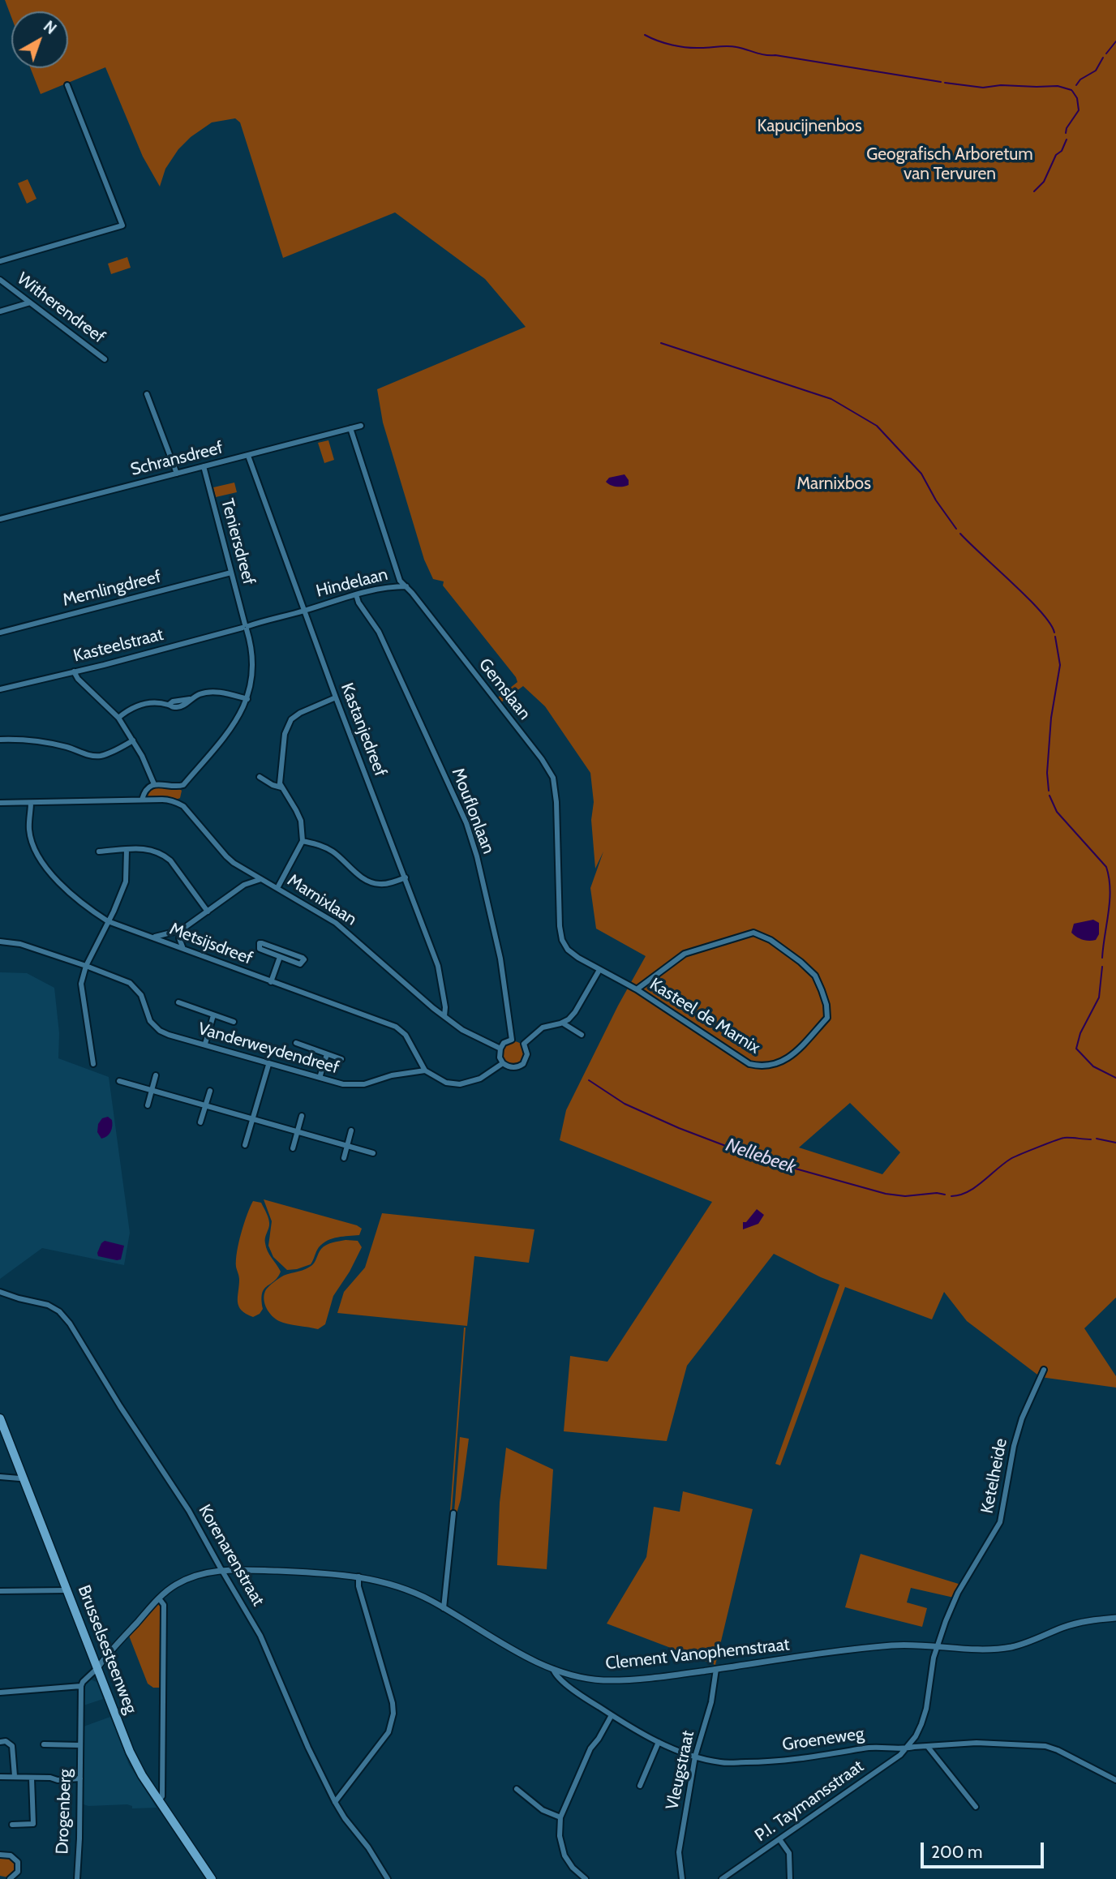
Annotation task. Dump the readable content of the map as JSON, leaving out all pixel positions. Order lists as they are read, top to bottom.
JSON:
{
  "streets": {
    "main road": ["Brusselsesteenweg"],
    "street": [
      "Witherendreef",
      "Schransdreef",
      "Teniersdreef",
      "Hindelaan",
      "Memlingdreef",
      "Kasteelstraat",
      "Gemslaan",
      "Kastanjedreef",
      "Mouflonlaan",
      "Marnixlaan",
      "Metsijsdreef",
      "Kasteel de Marnix",
      "Vanderweydendreef",
      "Ketelheide",
      "Korenarenstraat",
      "Clement Vanophemstraat",
      "Groeneweg",
      "Vleugstraat",
      "P.I. Taymansstraat",
      "Drogenberg"
    ]
  },
  "crossings": [
    ["Schransdreef", "Teniersdreef"],
    ["Schransdreef", "Gemslaan"],
    ["Schransdreef", "Kastanjedreef"],
    ["Teniersdreef", "Memlingdreef"],
    ["Teniersdreef", "Kasteelstraat"],
    ["Hindelaan", "Kasteelstraat"],
    ["Hindelaan", "Gemslaan"],
    ["Hindelaan", "Kastanjedreef"],
    ["Hindelaan", "Mouflonlaan"],
    ["Kasteelstraat", "Kastanjedreef"],
    ["Gemslaan", "Kasteel de Marnix"],
    ["Kastanjedreef", "Marnixlaan"],
    ["Mouflonlaan", "Marnixlaan"],
    ["Marnixlaan", "Metsijsdreef"],
    ["Metsijsdreef", "Vanderweydendreef"],
    ["Ketelheide", "Clement Vanophemstraat"],
    ["Ketelheide", "P.I. Taymansstraat"],
    ["Korenarenstraat", "Clement Vanophemstraat"],
    ["Brusselsesteenweg", "Clement Vanophemstraat"],
    ["Clement Vanophemstraat", "Groeneweg"],
    ["Clement Vanophemstraat", "Vleugstraat"],
    ["Clement Vanophemstraat", "P.I. Taymansstraat"],
    ["Groeneweg", "Vleugstraat"],
    ["Groeneweg", "P.I. Taymansstraat"]
  ],
  "water": ["Nellebeek"],
  "parks": ["Kapucijnenbos", "Geografisch Arboretum van Tervuren", "Marnixbos"],
  "scale_bar": "200 m",
  "north": "top right"
}
